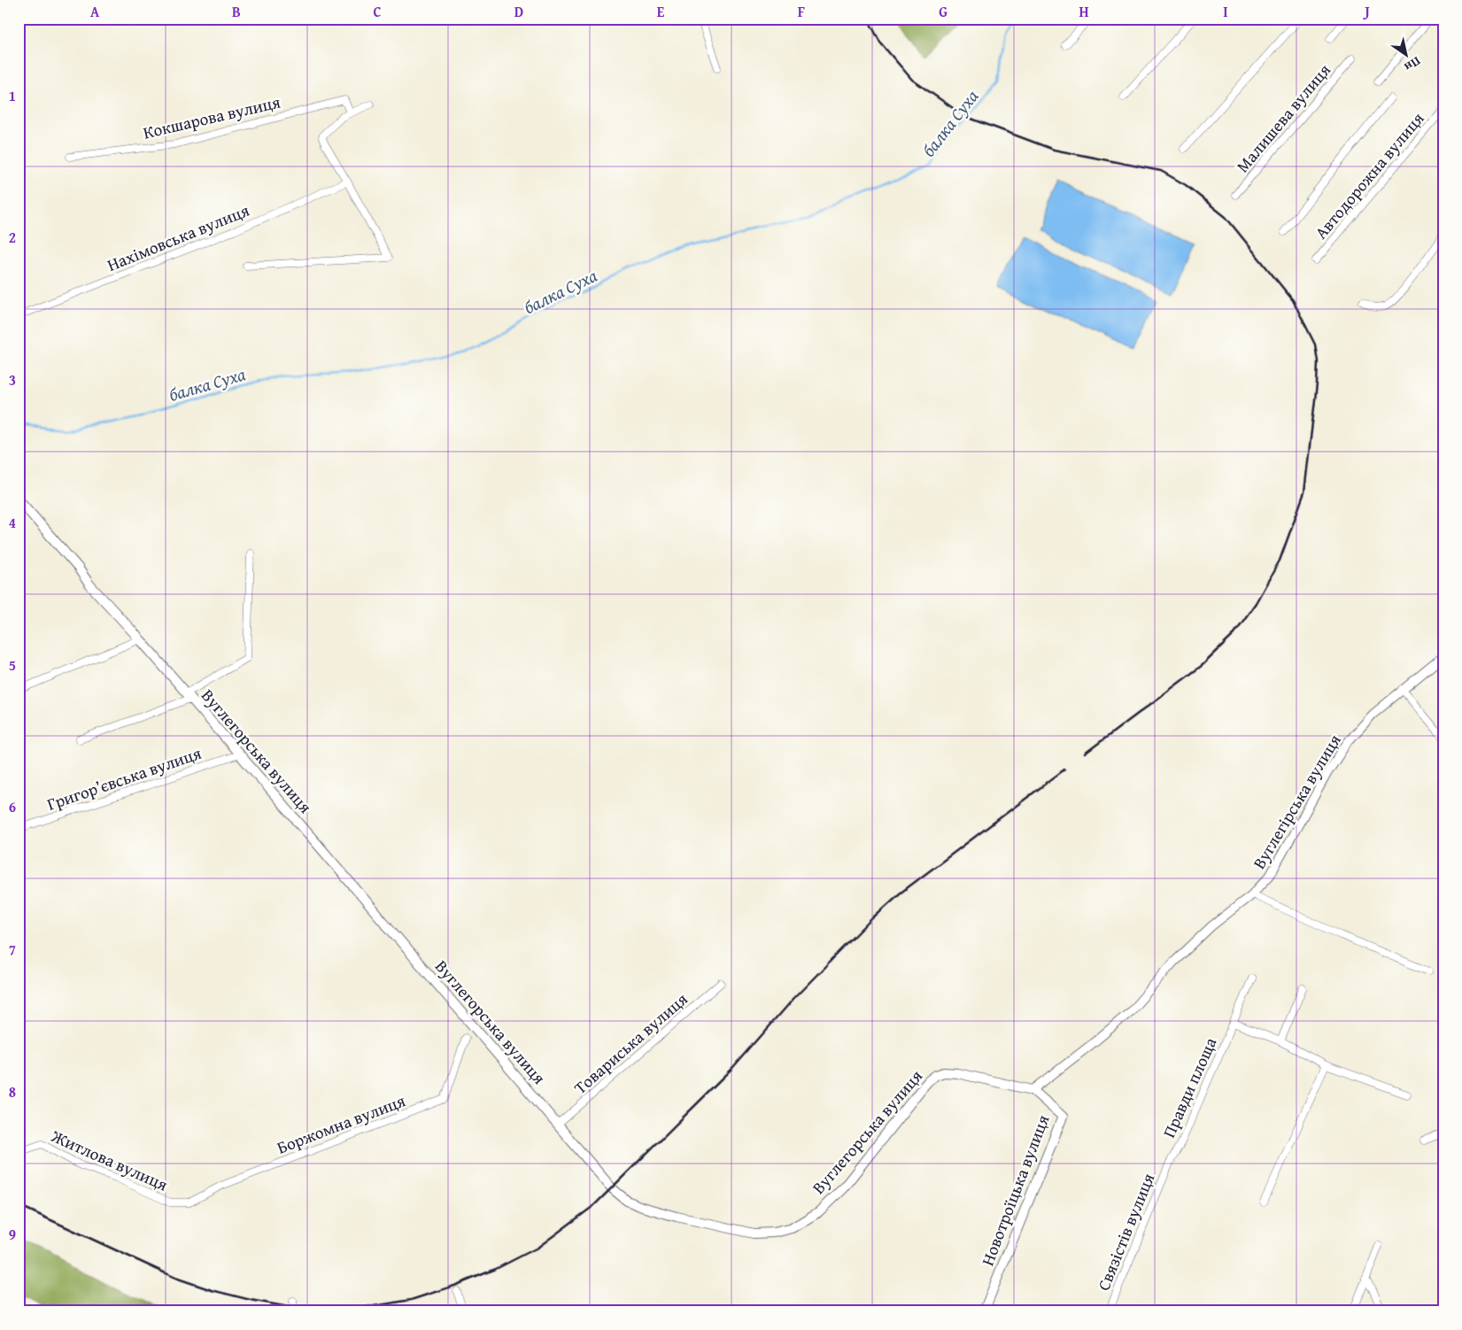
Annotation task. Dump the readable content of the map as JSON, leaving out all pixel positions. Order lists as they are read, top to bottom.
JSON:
{
  "streets": {
    "main road": ["Вуглегорська вулиця", "Новотроїцька вулиця"],
    "street": [
      "Кокшарова вулиця",
      "Малишева вулиця",
      "Автодорожна вулиця",
      "Нахімовська вулиця",
      "Григор’євська вулиця",
      "Вуглегірська вулиця",
      "Товариська вулиця",
      "Правди площа",
      "Боржомна вулиця",
      "Житлова вулиця",
      "Связістів вулиця"
    ]
  },
  "crossings": [
    ["Вуглегорська вулиця", "Григор’євська вулиця"],
    ["Вуглегорська вулиця", "Вуглегірська вулиця"],
    ["Вуглегорська вулиця", "Товариська вулиця"],
    ["Вуглегорська вулиця", "Новотроїцька вулиця"],
    ["Вуглегірська вулиця", "Новотроїцька вулиця"],
    ["Правди площа", "Связістів вулиця"],
    ["Боржомна вулиця", "Житлова вулиця"]
  ],
  "water": ["балка Суха"],
  "north": "bottom right",
  "grid": {
    "columns": [
      "A",
      "B",
      "C",
      "D",
      "E",
      "F",
      "G",
      "H",
      "I",
      "J"
    ],
    "rows": [
      "1",
      "2",
      "3",
      "4",
      "5",
      "6",
      "7",
      "8",
      "9"
    ]
  }
}
